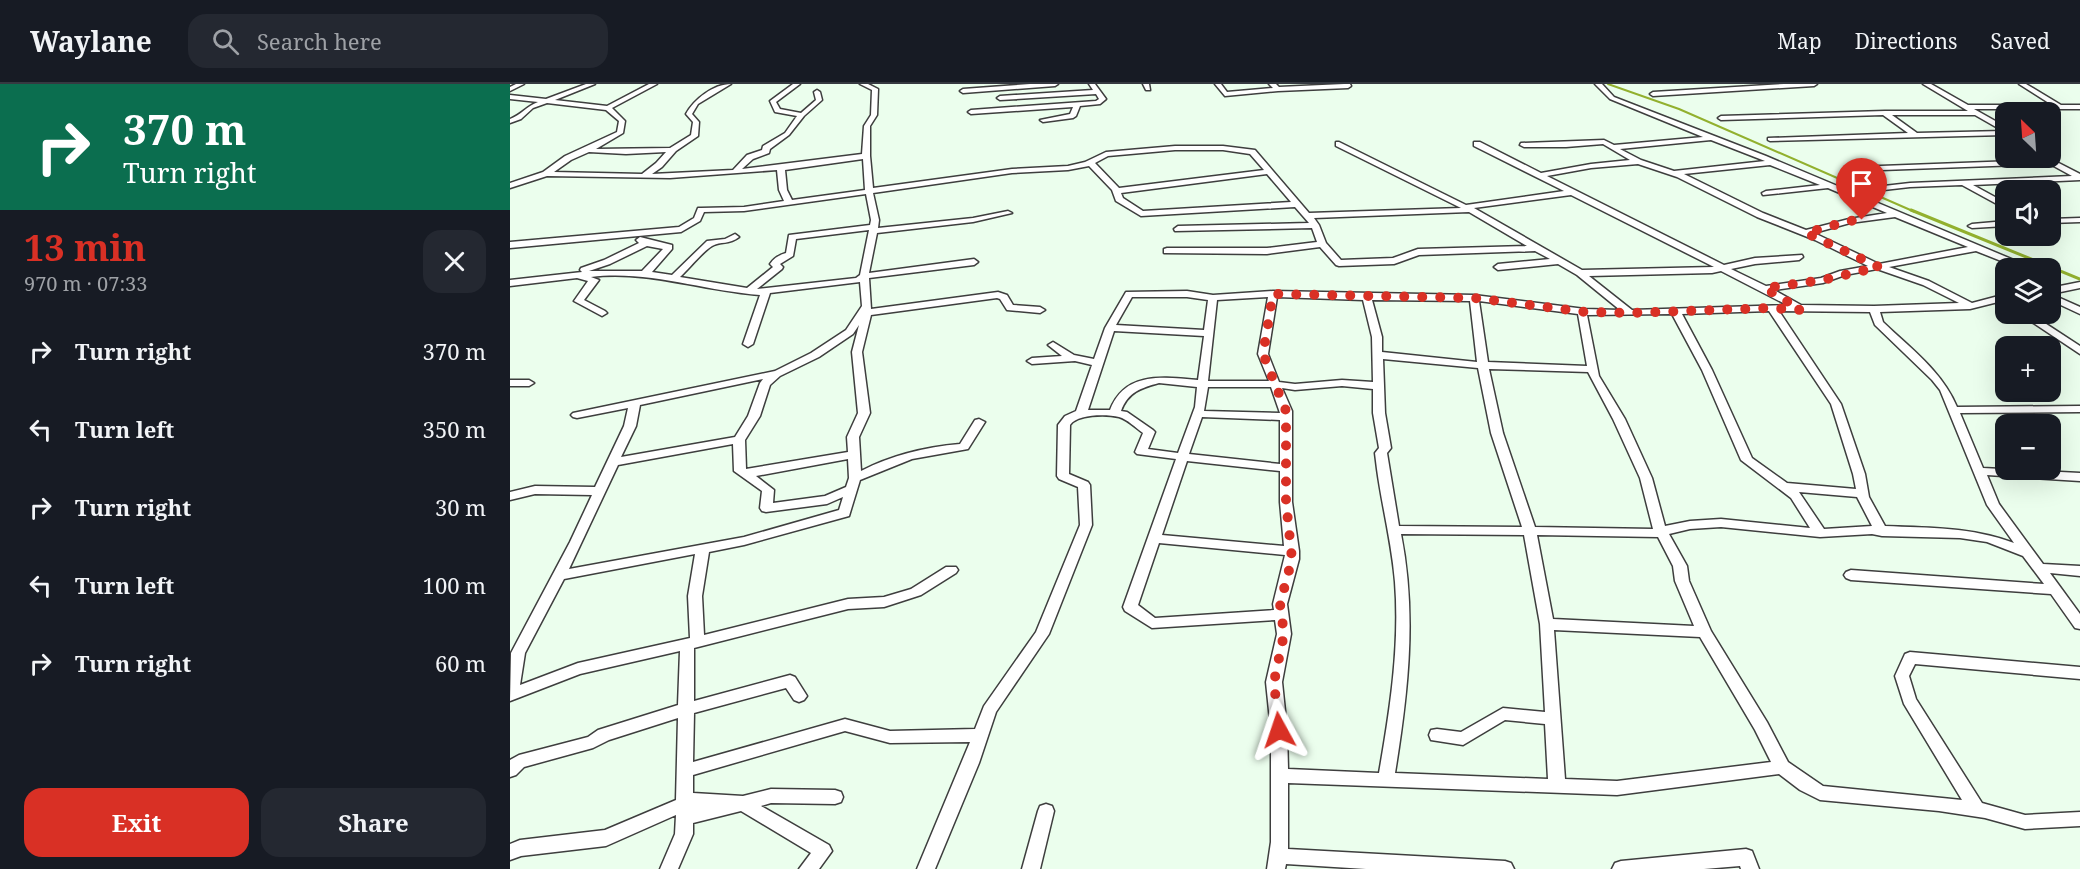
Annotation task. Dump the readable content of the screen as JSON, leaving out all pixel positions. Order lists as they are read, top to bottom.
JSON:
{
  "north": "top left",
  "page": {
    "header": "Waylane",
    "search": "Search here",
    "nav": ["Map", "Directions", "Saved"],
    "turn": ["370 m", "Turn right"],
    "map_buttons": ["+", "−"],
    "heading": ["13 min", "970 m · 07:33"],
    "list": [
      {
        "name": "Turn right",
        "value": "370 m"
      },
      {
        "name": "Turn left",
        "value": "350 m"
      },
      {
        "name": "Turn right",
        "value": "30 m"
      },
      {
        "name": "Turn left",
        "value": "100 m"
      },
      {
        "name": "Turn right",
        "value": "60 m"
      }
    ],
    "buttons": ["Exit", "Share"]
  }
}
